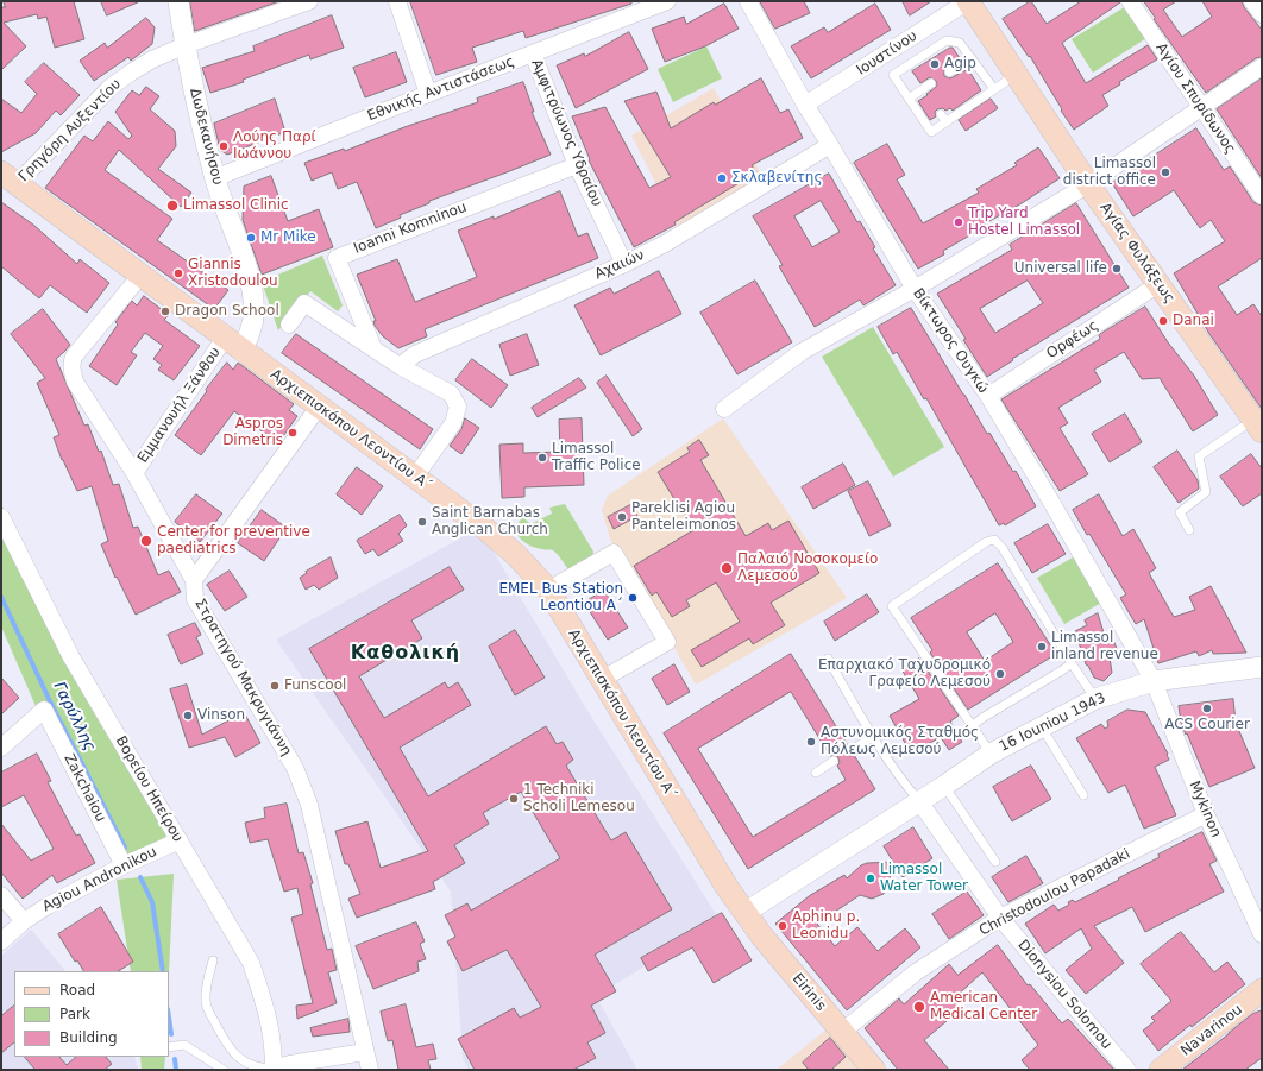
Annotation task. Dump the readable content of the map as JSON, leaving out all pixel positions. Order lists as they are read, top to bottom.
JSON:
{
  "streets": {
    "main road": [
      "Αγίας Φυλάξεως",
      "Αρχιεπισκόπου Λεοντίου Α΄",
      "Eirinis",
      "Navarinou"
    ],
    "street": [
      "Ιουστίνου",
      "Εθνικής Αντιστάσεως",
      "Αγίου Σπυρίδωνος",
      "Γρηγόρη Αυξεντίου",
      "Αμφιτρύωνος Υδραίου",
      "Δωδεκανήσου",
      "Ioanni Komninou",
      "Αχαιών",
      "Ορφέως",
      "Βίκτωρος Ουγκώ",
      "Εμμανουήλ Ξάνθου",
      "Στρατηγού Μακρυγιάννη",
      "16 Iouniou 1943",
      "Zakchaiou",
      "Βορείου Ηπείρου",
      "Mykinon",
      "Agiou Andronikou",
      "Christodoulou Papadaki",
      "Dionysiou Solomou"
    ]
  },
  "crossings": [
    ["Ιουστίνου", "Αγίας Φυλάξεως"],
    ["Ιουστίνου", "Βίκτωρος Ουγκώ"],
    ["Εθνικής Αντιστάσεως", "Αμφιτρύωνος Υδραίου"],
    ["Εθνικής Αντιστάσεως", "Δωδεκανήσου"],
    ["Γρηγόρη Αυξεντίου", "Δωδεκανήσου"],
    ["Γρηγόρη Αυξεντίου", "Αρχιεπισκόπου Λεοντίου Α΄"],
    ["Αμφιτρύωνος Υδραίου", "Ioanni Komninou"],
    ["Αμφιτρύωνος Υδραίου", "Αχαιών"],
    ["Δωδεκανήσου", "Αρχιεπισκόπου Λεοντίου Α΄"],
    ["Αγίας Φυλάξεως", "Ορφέως"],
    ["Αχαιών", "Βίκτωρος Ουγκώ"],
    ["Ορφέως", "Βίκτωρος Ουγκώ"],
    ["Βίκτωρος Ουγκώ", "16 Iouniou 1943"],
    ["Βίκτωρος Ουγκώ", "Mykinon"],
    ["Εμμανουήλ Ξάνθου", "Αρχιεπισκόπου Λεοντίου Α΄"],
    ["Εμμανουήλ Ξάνθου", "Στρατηγού Μακρυγιάννη"],
    ["Αρχιεπισκόπου Λεοντίου Α΄", "Στρατηγού Μακρυγιάννη"],
    ["Αρχιεπισκόπου Λεοντίου Α΄", "16 Iouniou 1943"],
    ["Αρχιεπισκόπου Λεοντίου Α΄", "Eirinis"],
    ["16 Iouniou 1943", "Mykinon"],
    ["16 Iouniou 1943", "Eirinis"],
    ["16 Iouniou 1943", "Dionysiou Solomou"],
    ["Zakchaiou", "Agiou Andronikou"],
    ["Βορείου Ηπείρου", "Agiou Andronikou"],
    ["Mykinon", "Christodoulou Papadaki"],
    ["Christodoulou Papadaki", "Eirinis"],
    ["Christodoulou Papadaki", "Dionysiou Solomou"]
  ],
  "districts": ["Καθολική"],
  "water": ["Γαρύλλης"],
  "places": [
    "Agip",
    "Λούης Παρί Ιωάννου",
    "Limassol district office",
    "Σκλαβενίτης",
    "Limassol Clinic",
    "Trip Yard Hostel Limassol",
    "Mr Mike",
    "Universal life",
    "Giannis Xristodoulou",
    "Dragon School",
    "Danai",
    "Aspros Dimetris",
    "Limassol Traffic Police",
    "Pareklisi Agiou Panteleimonos",
    "Saint Barnabas Anglican Church",
    "Center for preventive paediatrics",
    "Παλαιό Νοσοκομείο Λεμεσού",
    "EMEL Bus Station Leontiou A´",
    "Limassol inland revenue",
    "Επαρχιακό Ταχυδρομικό Γραφείο Λεμεσού",
    "Funscool",
    "ACS Courier",
    "Vinson",
    "Αστυνομικός Σταθμός Πόλεως Λεμεσού",
    "1 Techniki Scholi Lemesou",
    "Limassol Water Tower",
    "Aphinu p. Leonidu",
    "American Medical Center"
  ],
  "legend": ["Road", "Park", "Building"]
}
